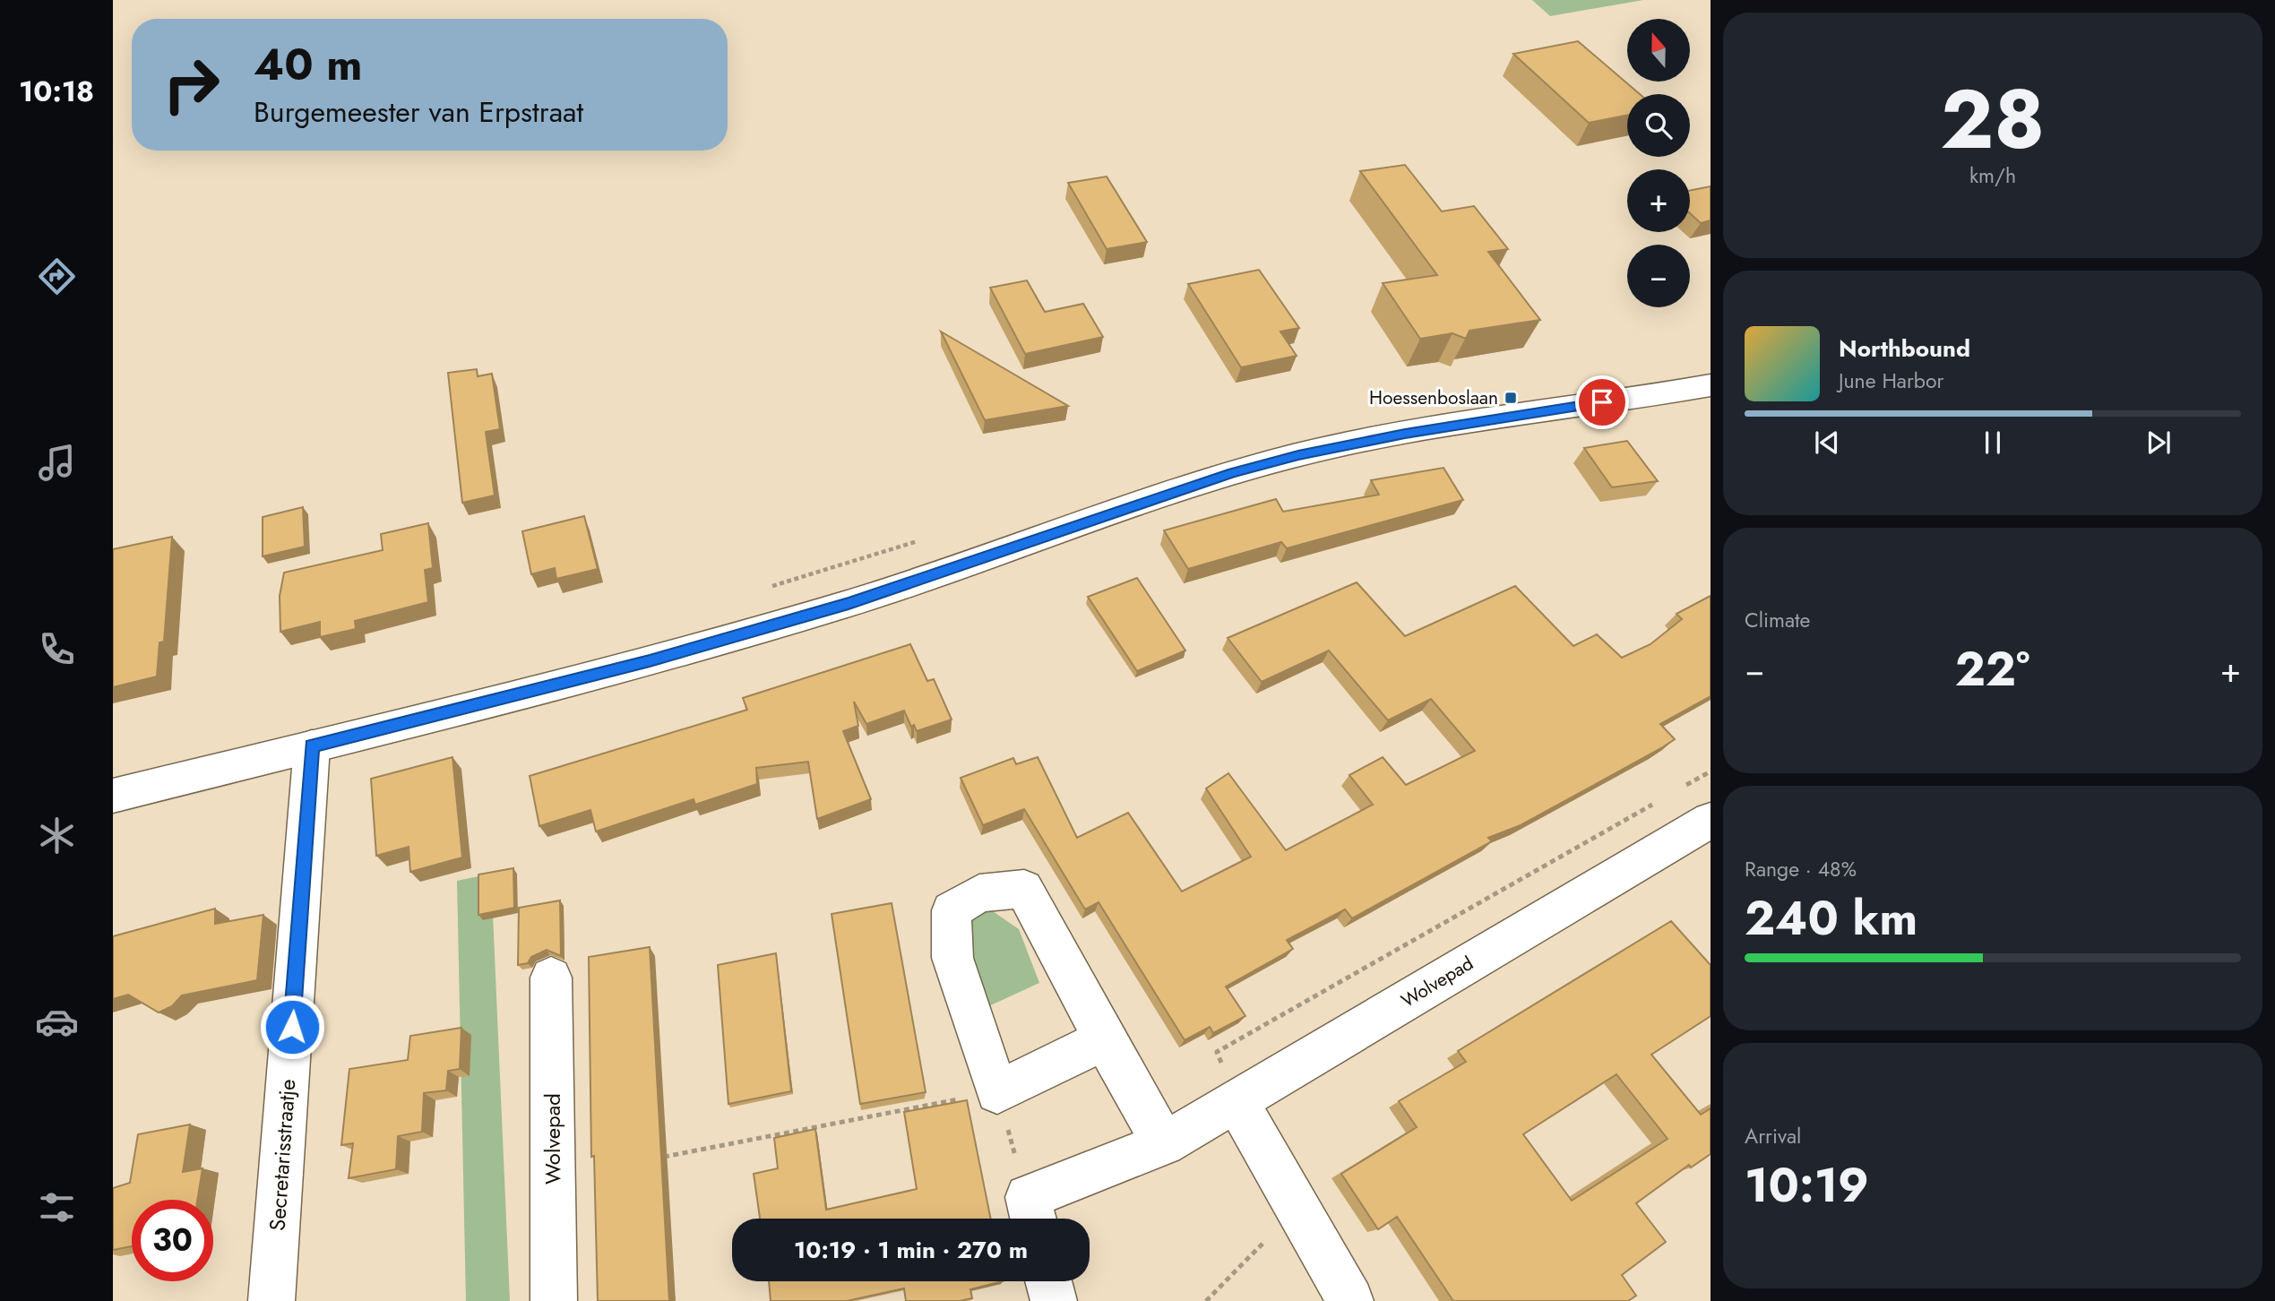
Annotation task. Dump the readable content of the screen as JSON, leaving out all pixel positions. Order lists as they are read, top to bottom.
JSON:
{
  "streets": {
    "street": ["Wolvepad", "Secretarisstraatje"]
  },
  "places": {
    "transit": ["Hoessenboslaan"]
  },
  "north": "top",
  "page": {
    "tabs": "10:18",
    "tile": [
      ["28", "km/h"],
      "Climate",
      ["Range · 48%", "240 km"],
      ["Arrival", "10:19"]
    ],
    "map_buttons": ["+", "−"],
    "turn": ["40 m", "Burgemeester van Erpstraat"],
    "song": ["Northbound", "June Harbor"],
    "heat": ["−", "22°", "+"],
    "limit": "30",
    "trip": "10:19 · 1 min · 270 m"
  }
}
